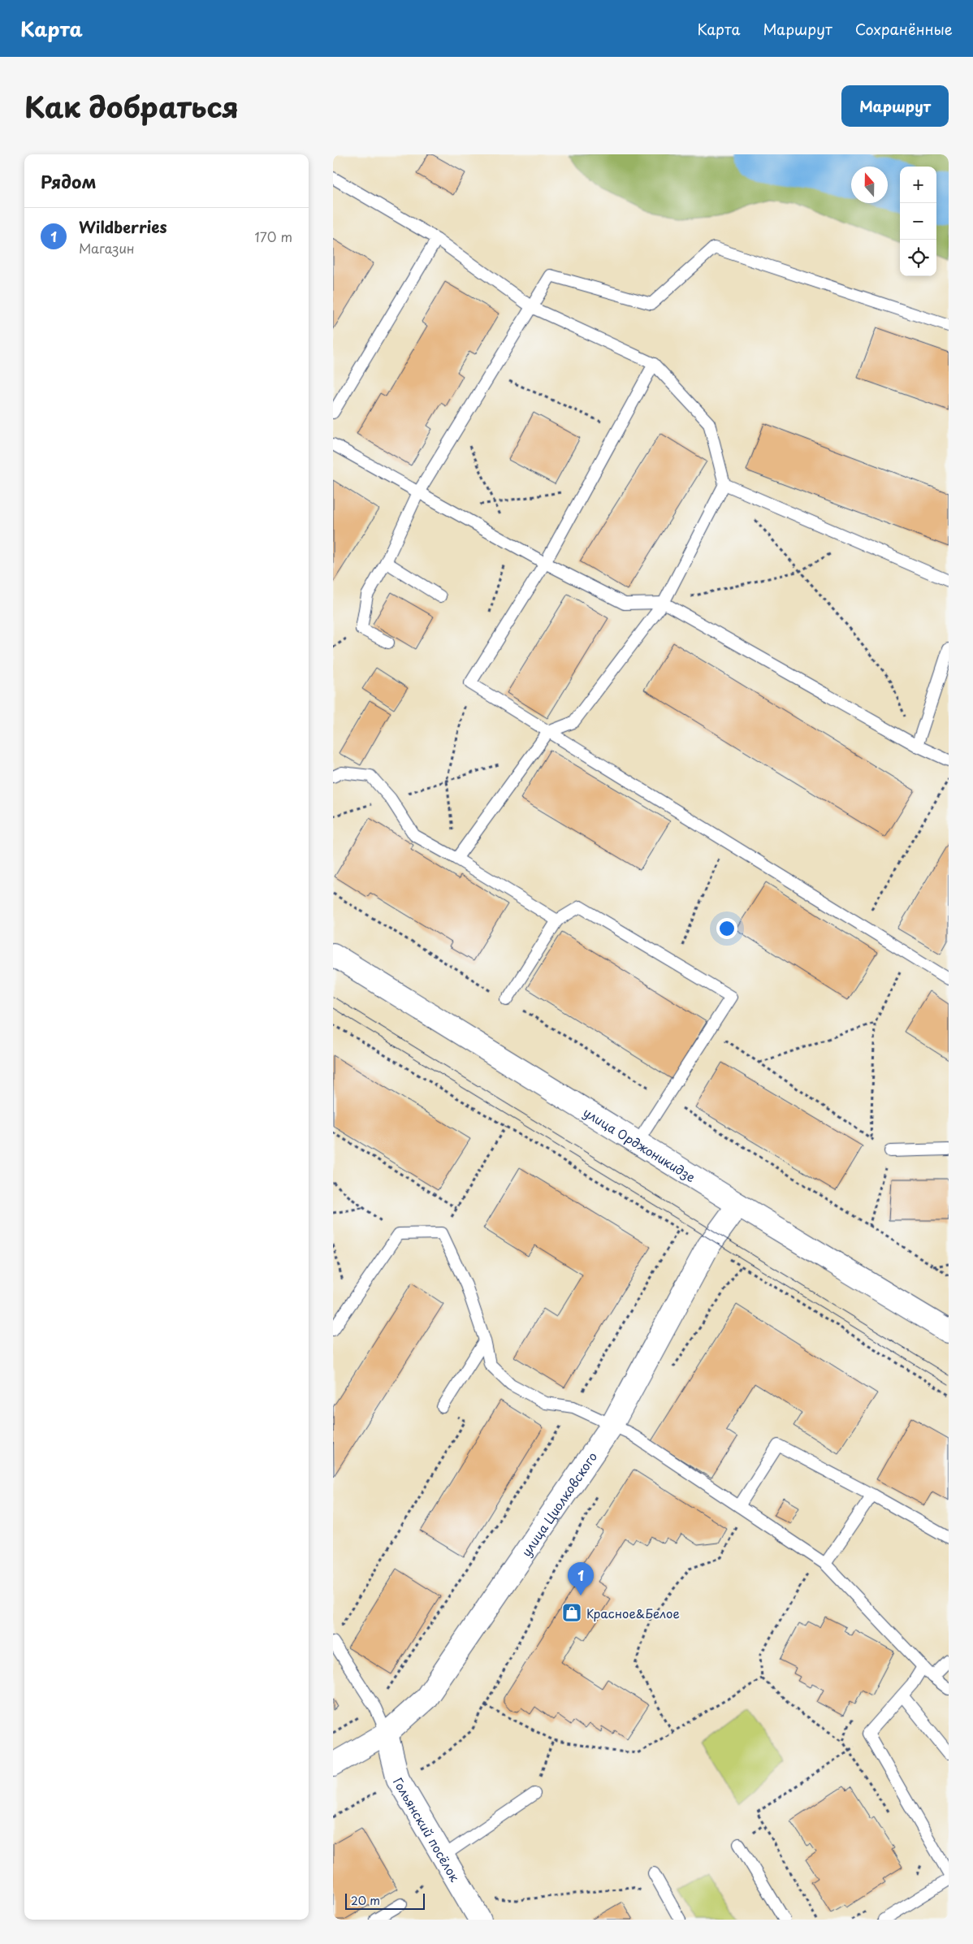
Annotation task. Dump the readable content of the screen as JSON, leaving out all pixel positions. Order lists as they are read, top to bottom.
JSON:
{
  "streets": {
    "street": ["улица Орджоникидзе", "улица Циолковского", "Гольянский посёлок"]
  },
  "crossings": [
    ["улица Орджоникидзе", "улица Циолковского"],
    ["улица Циолковского", "Гольянский посёлок"]
  ],
  "places": {
    "shop": ["Красное&Белое"]
  },
  "scale_bar": "20 m",
  "north": "top",
  "page": {
    "header": "Карта",
    "nav": ["Карта", "Маршрут", "Сохранённые"],
    "title": "Как добраться",
    "buttons": "Маршрут",
    "heading": "Рядом",
    "map_buttons": ["+", "−"],
    "list": [
      {
        "mark": "1",
        "name": "Wildberries",
        "note": "Магазин",
        "value": "170 m"
      }
    ],
    "pins": "1",
    "scale": "20 m"
  }
}
